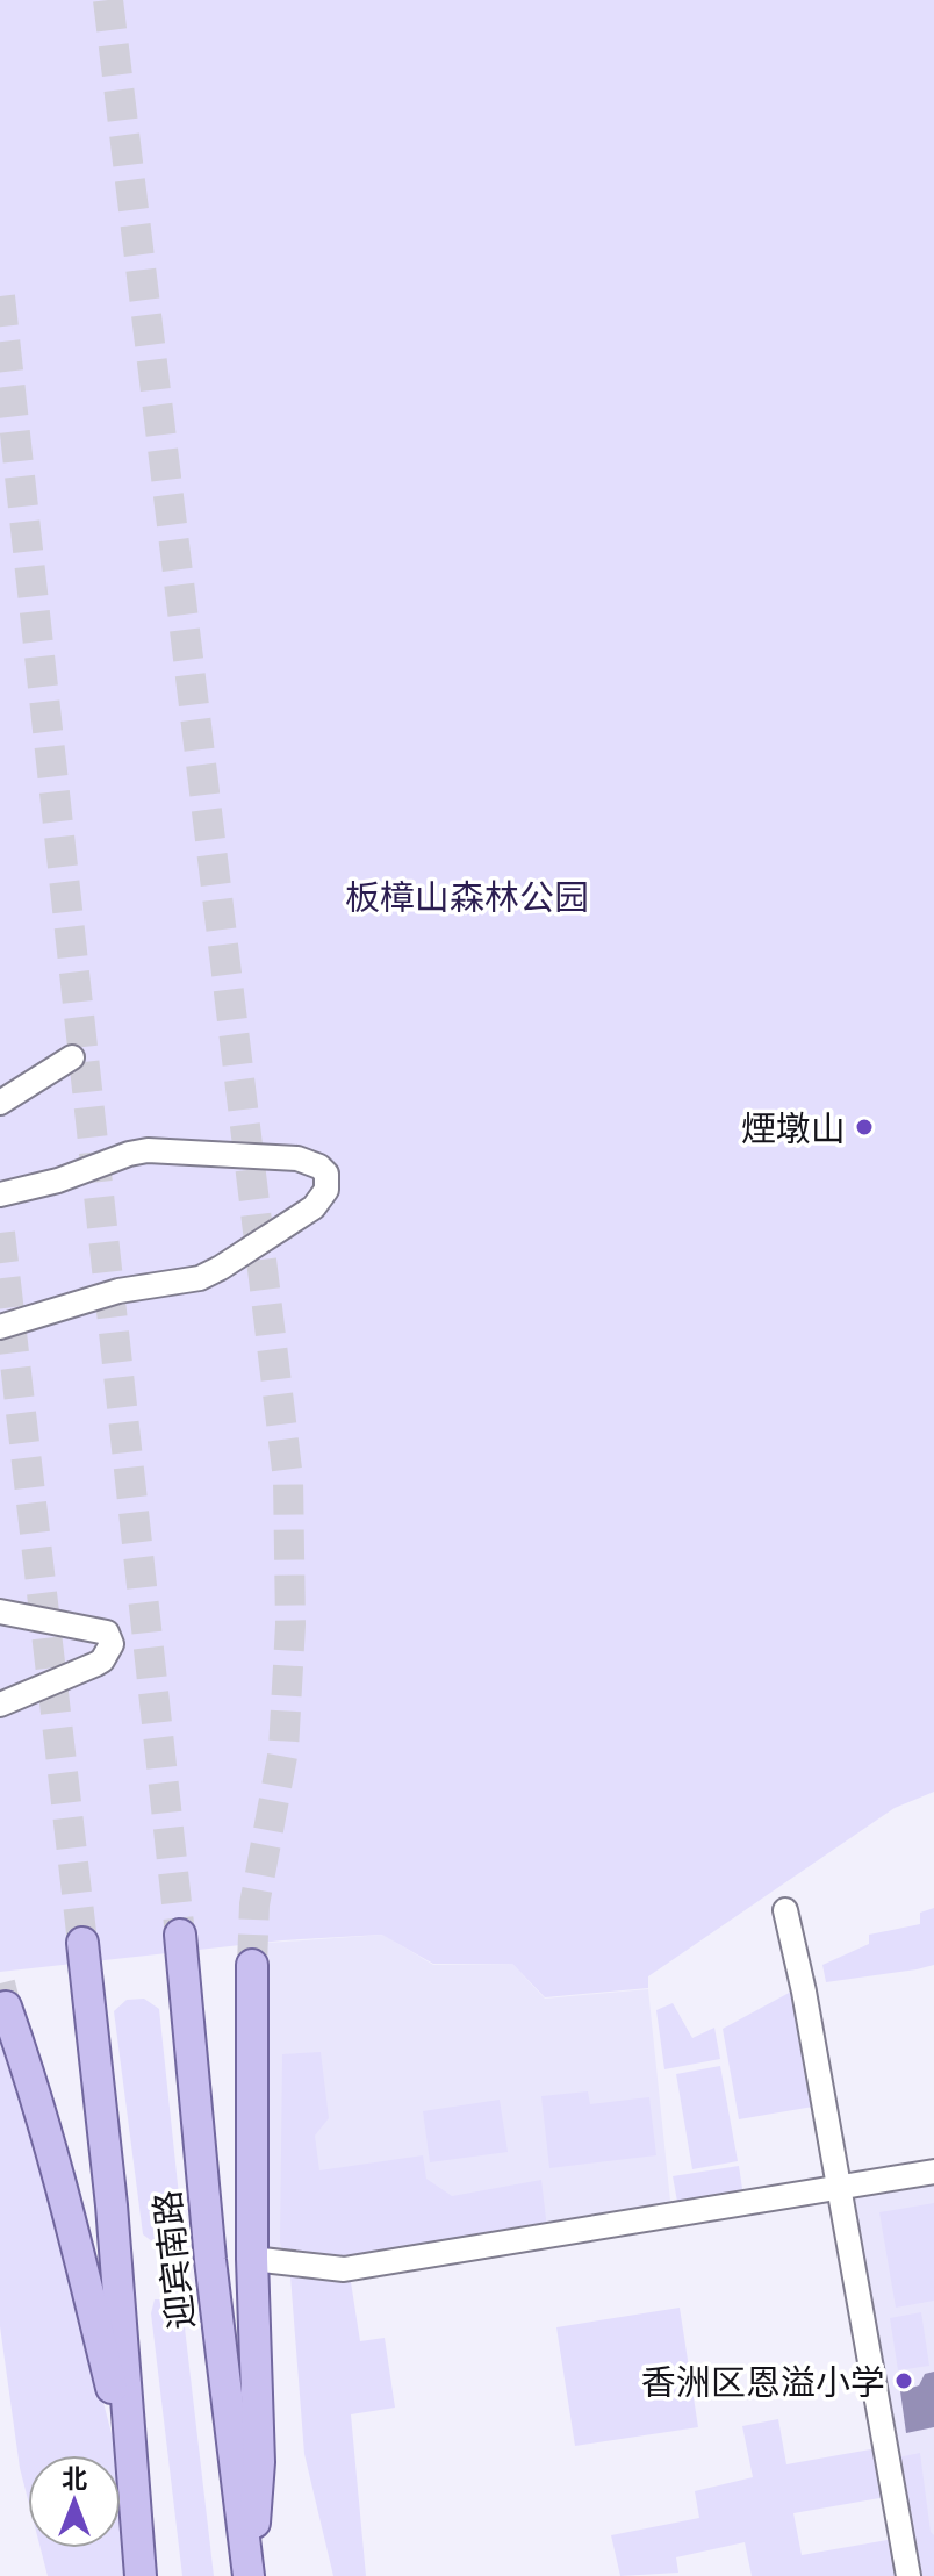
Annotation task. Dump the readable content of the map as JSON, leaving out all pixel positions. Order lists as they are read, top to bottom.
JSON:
{
  "streets": {
    "main road": ["迎宾南路"]
  },
  "parks": ["板樟山森林公园"],
  "places": ["煙墩山", "香洲区恩溢小学"],
  "north": "top"
}
